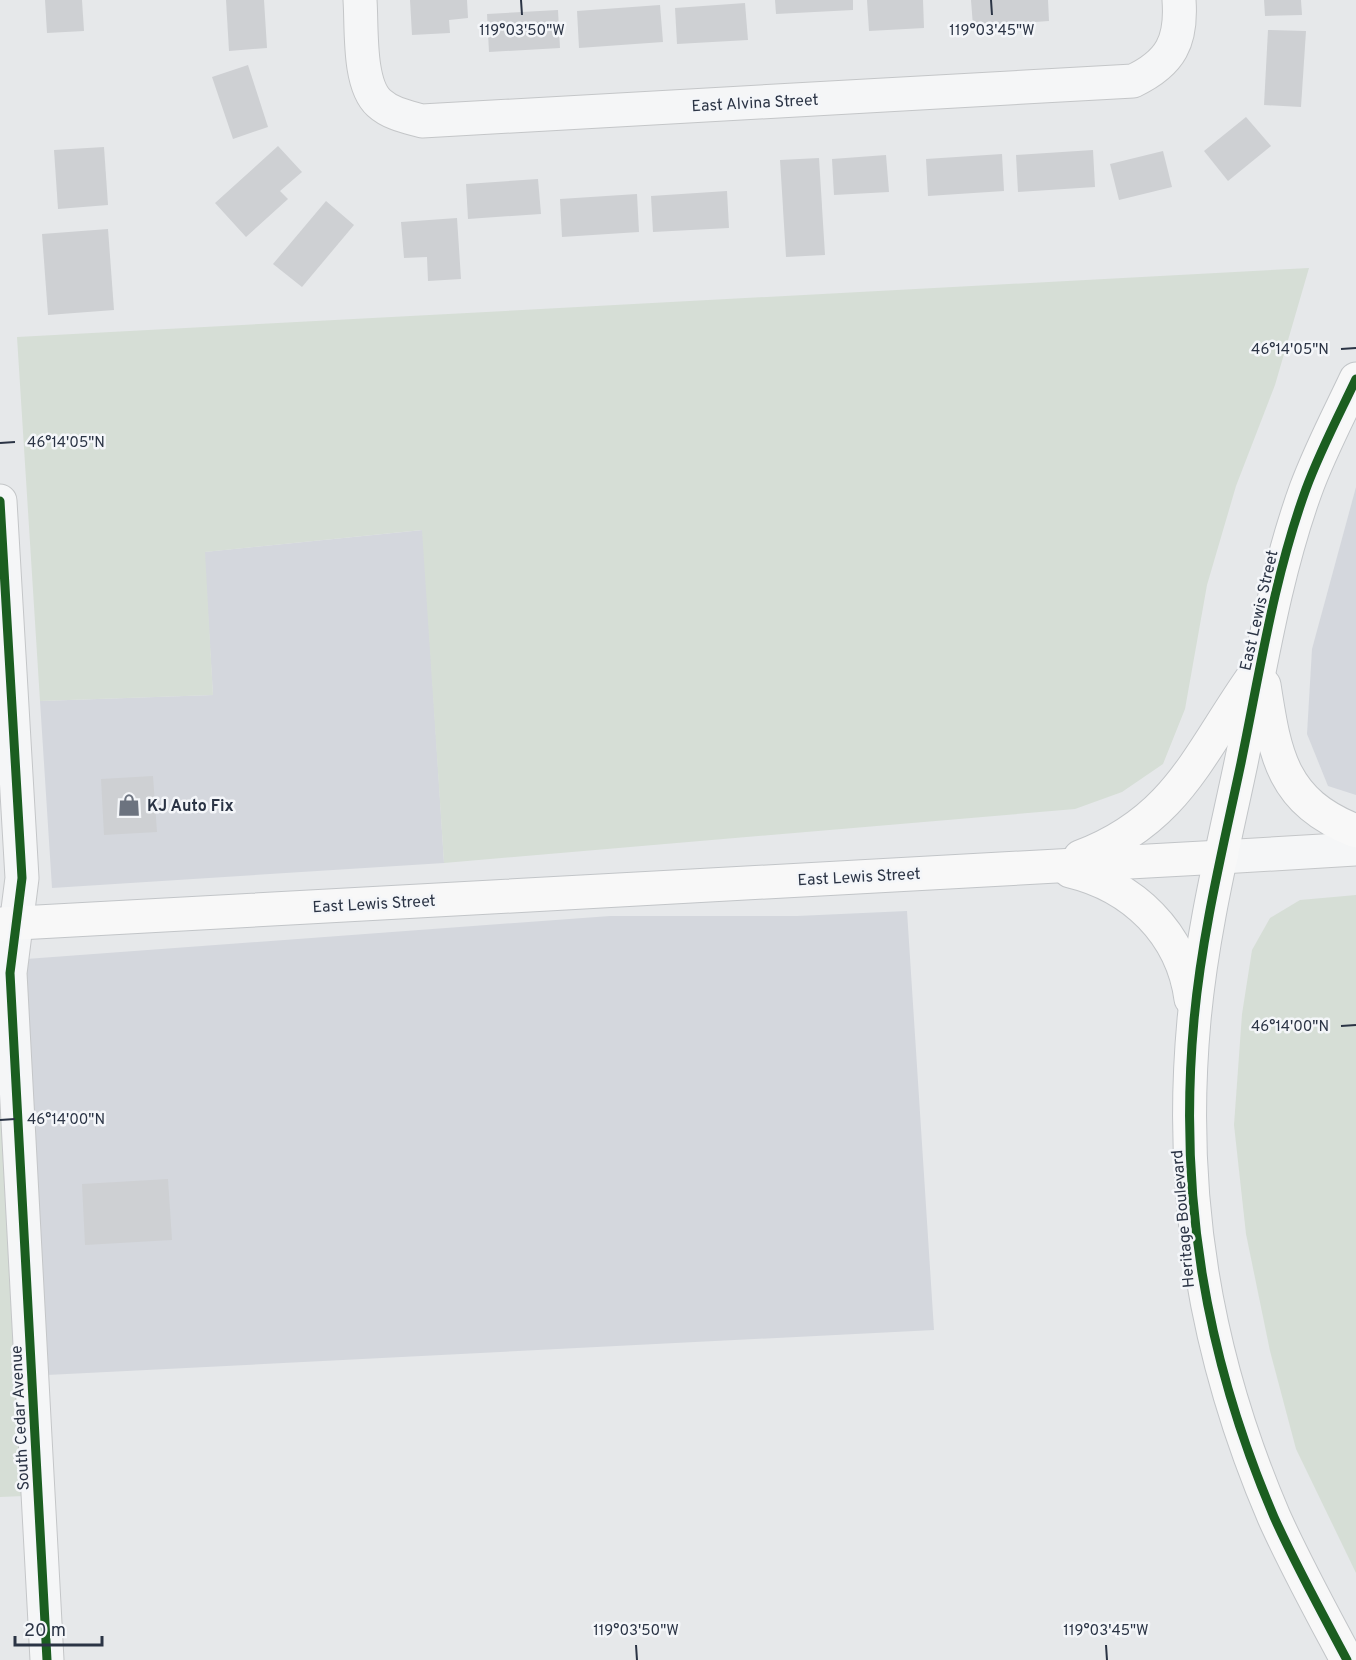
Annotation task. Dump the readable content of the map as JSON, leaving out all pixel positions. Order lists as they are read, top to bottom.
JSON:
{
  "streets": {
    "main road": ["East Lewis Street", "Heritage Boulevard"],
    "street": ["East Alvina Street", "South Cedar Avenue"]
  },
  "crossings": [
    ["East Lewis Street", "Heritage Boulevard"],
    ["East Lewis Street", "South Cedar Avenue"]
  ],
  "places": {
    "shop": ["KJ Auto Fix"]
  },
  "scale_bar": "20 m",
  "coordinates": [
    "119°03'50\"W",
    "119°03'45\"W",
    "46°14'05\"N",
    "46°14'00\"N"
  ]
}
